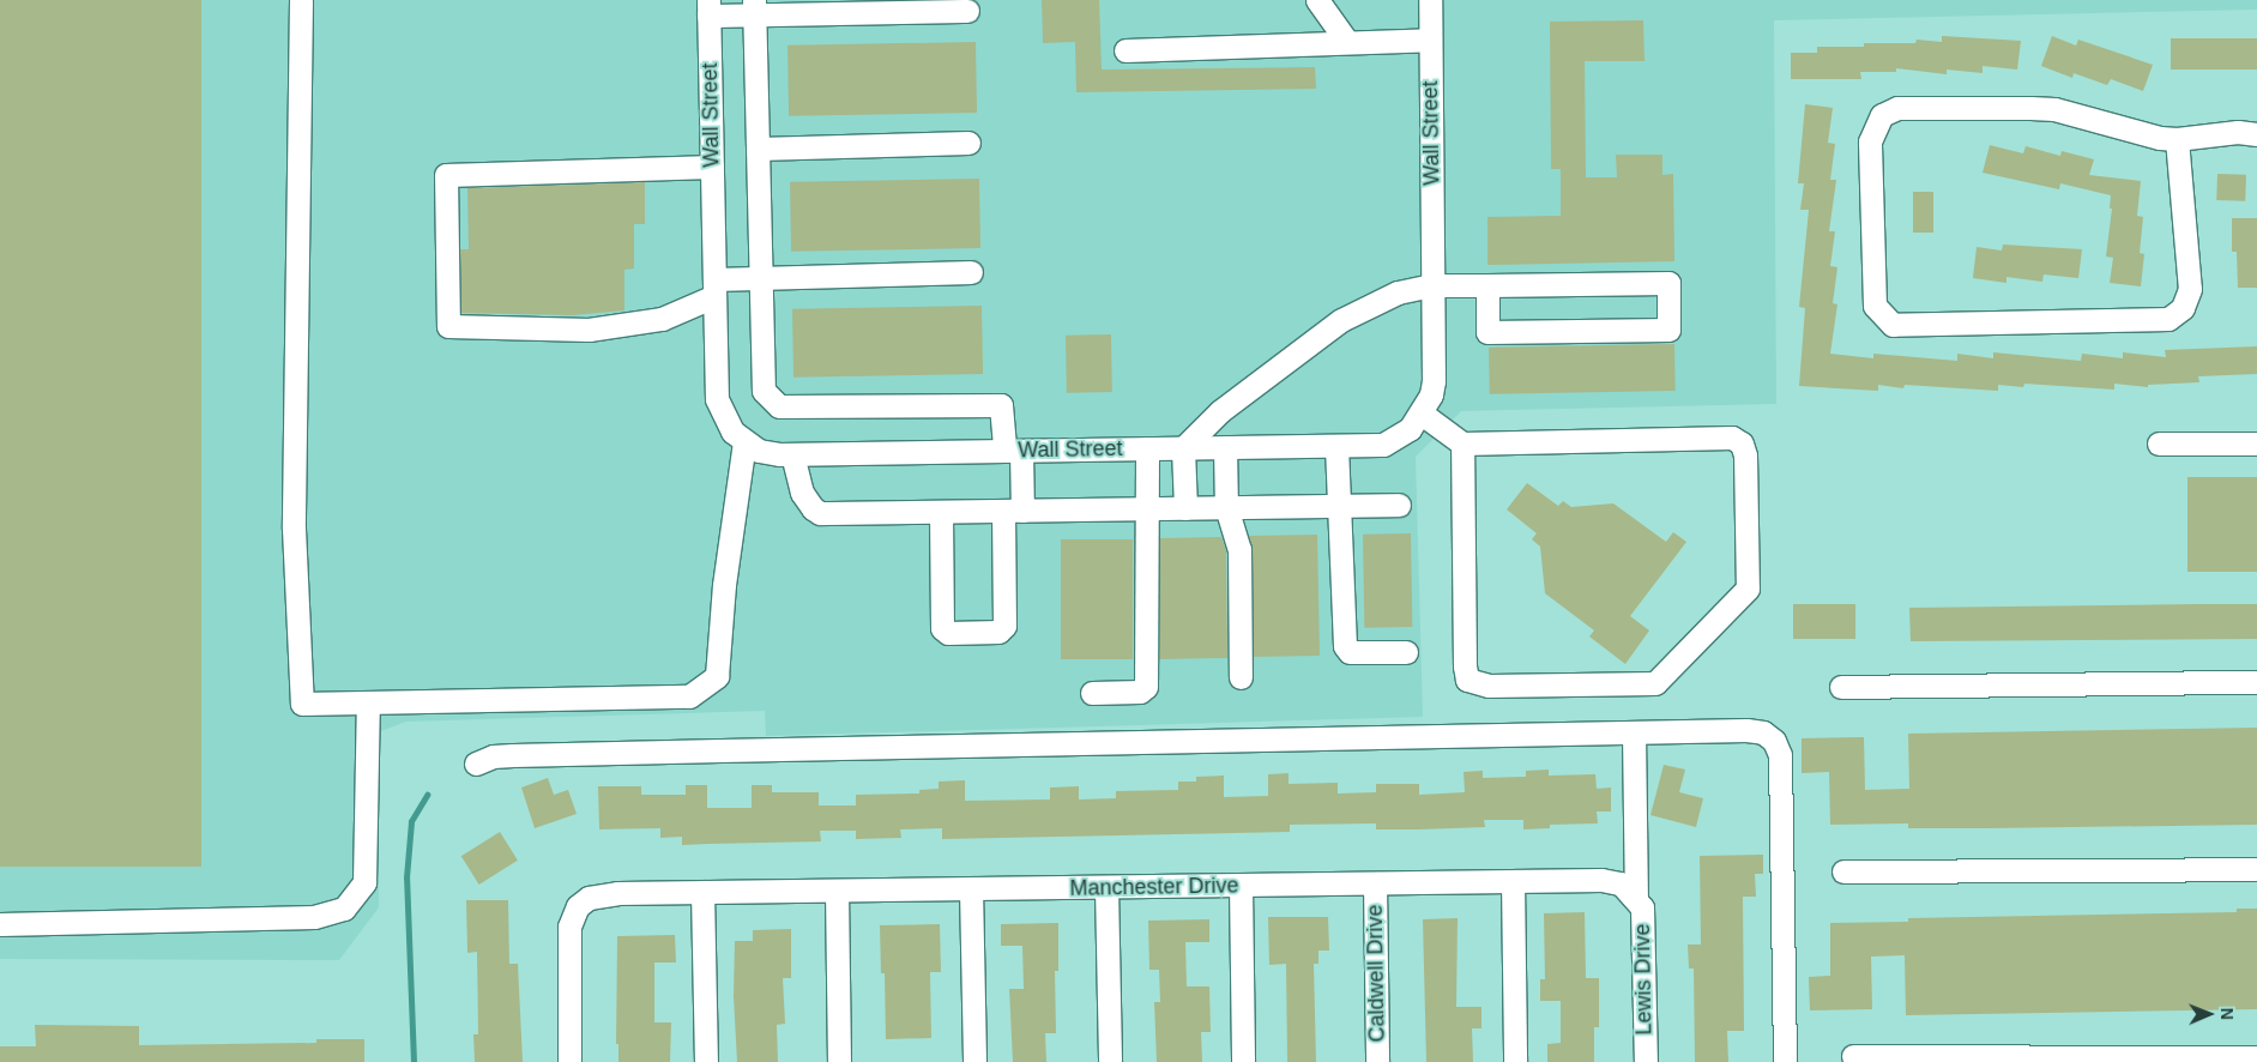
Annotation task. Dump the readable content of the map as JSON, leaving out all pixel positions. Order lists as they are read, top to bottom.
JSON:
{
  "streets": {
    "street": [
      "Wall Street",
      "Manchester Drive",
      "Caldwell Drive",
      "Lewis Drive"
    ]
  },
  "crossings": [
    ["Manchester Drive", "Caldwell Drive"],
    ["Manchester Drive", "Lewis Drive"]
  ],
  "north": "right"
}
